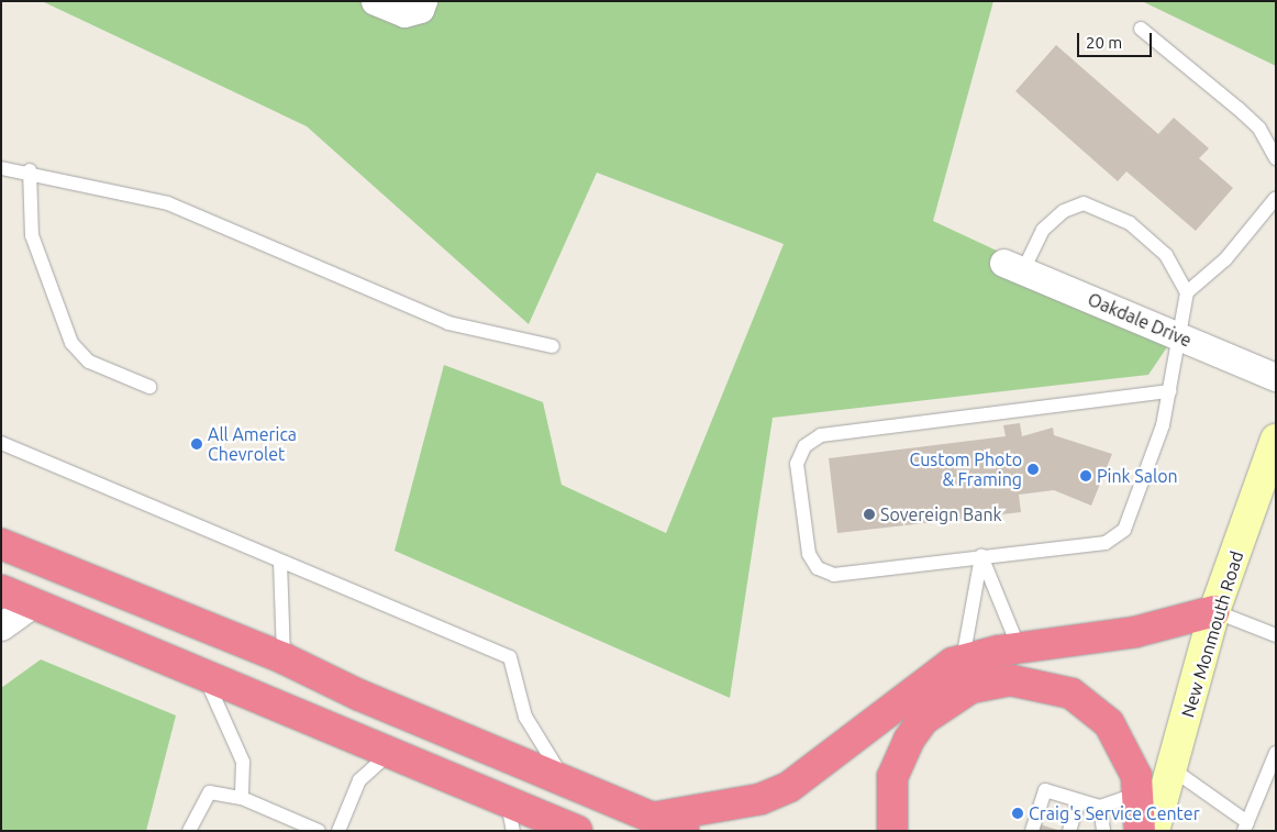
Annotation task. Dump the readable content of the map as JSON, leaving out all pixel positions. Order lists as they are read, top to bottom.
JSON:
{
  "streets": {
    "main road": ["New Monmouth Road"],
    "street": ["Oakdale Drive"]
  },
  "places": [
    "All America Chevrolet",
    "Custom Photo & Framing",
    "Pink Salon",
    "Sovereign Bank",
    "Craig's Service Center"
  ],
  "scale_bar": "20 m"
}
